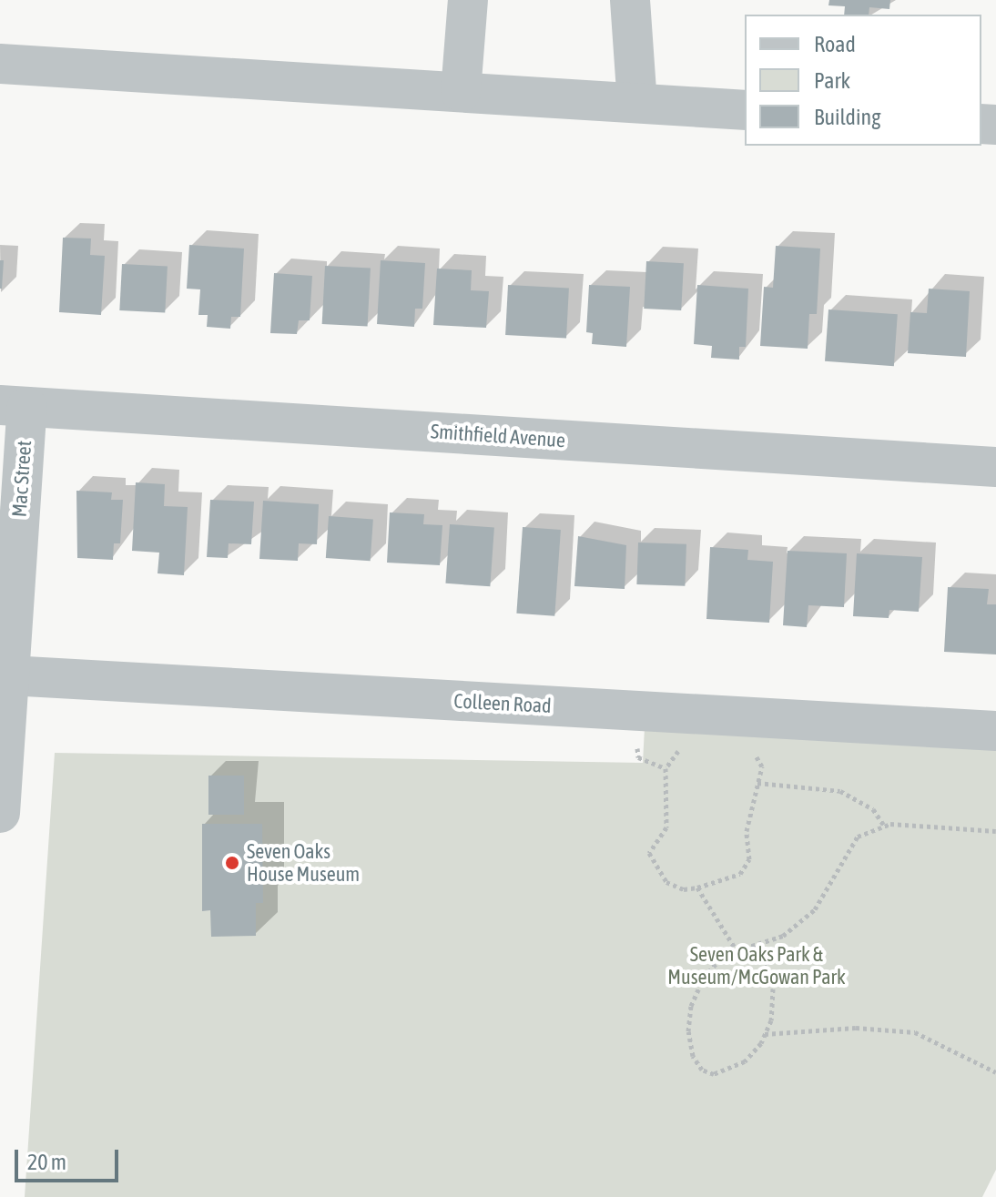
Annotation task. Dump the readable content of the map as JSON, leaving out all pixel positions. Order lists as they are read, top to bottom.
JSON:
{
  "streets": {
    "street": ["Smithfield Avenue", "Mac Street", "Colleen Road"]
  },
  "crossings": [
    ["Smithfield Avenue", "Mac Street"],
    ["Mac Street", "Colleen Road"]
  ],
  "parks": ["Seven Oaks Park & Museum/McGowan Park"],
  "places": ["Seven Oaks House Museum"],
  "legend": ["Road", "Park", "Building"],
  "scale_bar": "20 m"
}
